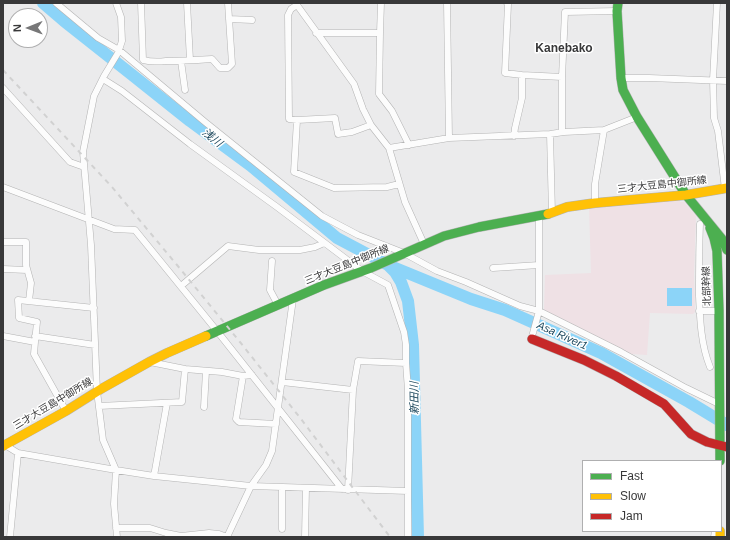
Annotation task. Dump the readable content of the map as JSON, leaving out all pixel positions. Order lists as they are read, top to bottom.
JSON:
{
  "streets": {
    "main road": ["三才大豆島中御所線", "北部幹線"]
  },
  "districts": ["Kanebako"],
  "water": ["浅川", "Asa River1", "新田川"],
  "legend": ["Fast", "Slow", "Jam"],
  "north": "left"
}
